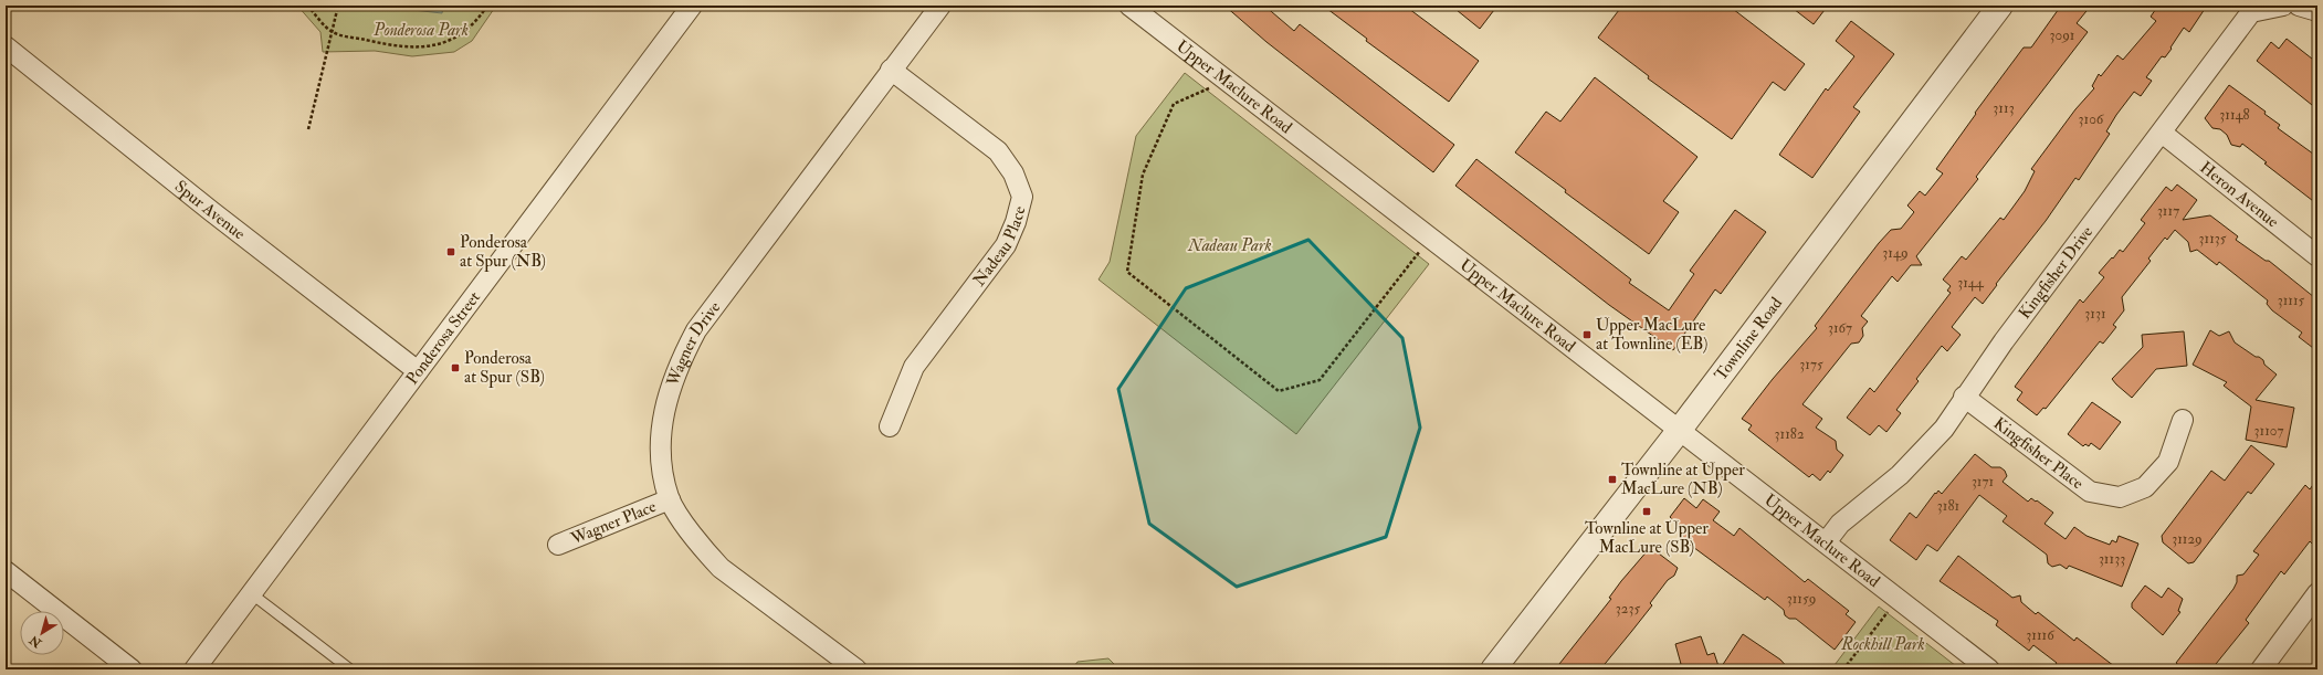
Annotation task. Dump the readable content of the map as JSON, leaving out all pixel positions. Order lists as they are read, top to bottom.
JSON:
{
  "streets": {
    "street": [
      "Upper Maclure Road",
      "Heron Avenue",
      "Spur Avenue",
      "Nadeau Place",
      "Kingfisher Drive",
      "Ponderosa Street",
      "Townline Road",
      "Wagner Drive",
      "Kingfisher Place",
      "Wagner Place"
    ]
  },
  "crossings": [
    ["Upper Maclure Road", "Kingfisher Drive"],
    ["Upper Maclure Road", "Townline Road"],
    ["Heron Avenue", "Kingfisher Drive"],
    ["Spur Avenue", "Ponderosa Street"],
    ["Nadeau Place", "Wagner Drive"],
    ["Kingfisher Drive", "Kingfisher Place"],
    ["Wagner Drive", "Wagner Place"]
  ],
  "parks": ["Ponderosa Park", "Nadeau Park", "Rockhill Park"],
  "places": {
    "transit": [
      "Ponderosa at Spur (NB)",
      "Upper MacLure at Townline (EB)",
      "Ponderosa at Spur (SB)",
      "Townline at Upper MacLure (NB)",
      "Townline at Upper MacLure (SB)"
    ]
  },
  "house_numbers": [
    "3091",
    "3113",
    "31148",
    "3106",
    "3117",
    "31135",
    "3149",
    "3144",
    "31115",
    "3131",
    "3167",
    "3175",
    "31107",
    "31182",
    "3171",
    "3181",
    "31129",
    "31133",
    "31159",
    "3235",
    "31116"
  ],
  "north": "bottom left"
}
